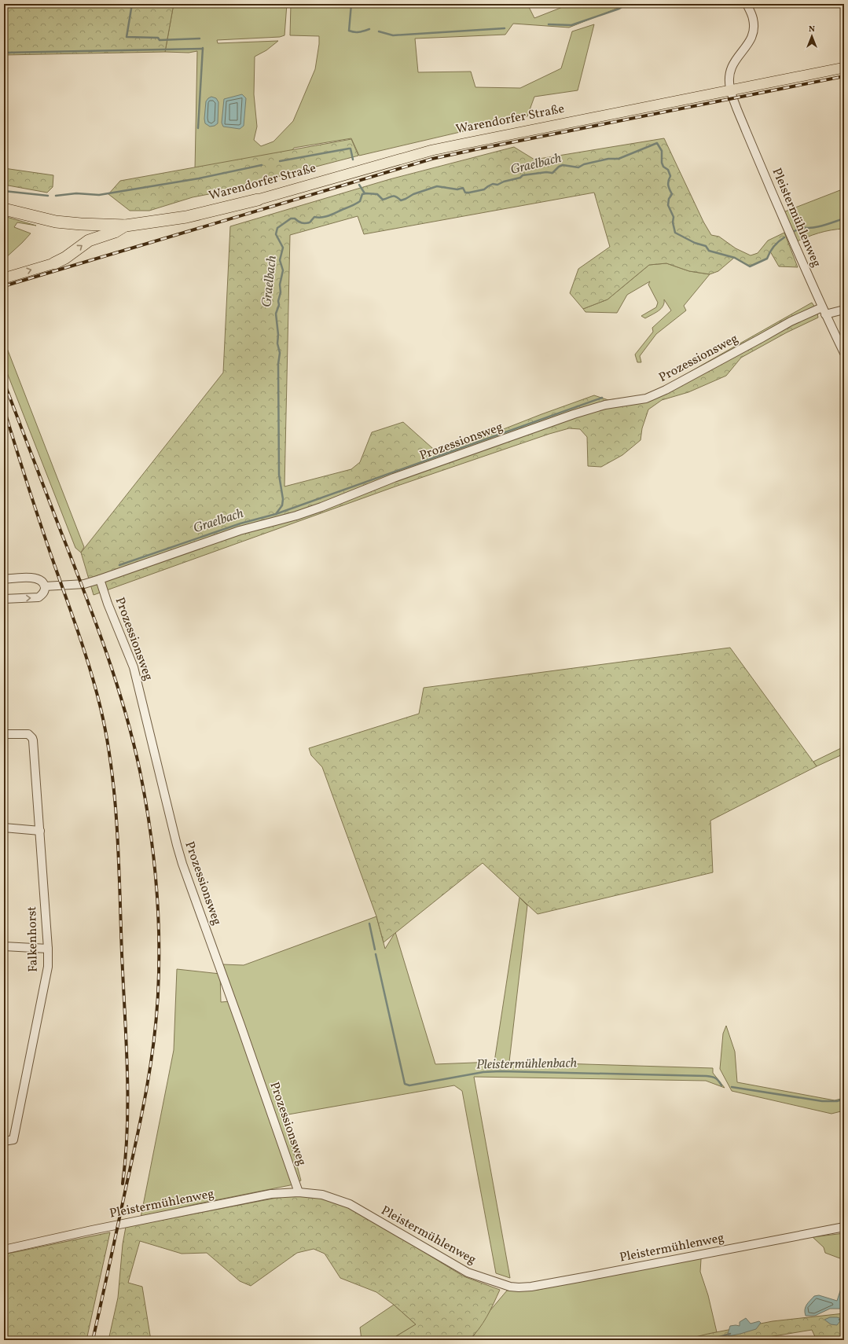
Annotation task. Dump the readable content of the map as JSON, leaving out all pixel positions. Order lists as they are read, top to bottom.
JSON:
{
  "streets": {
    "highway": ["Warendorfer Straße"],
    "street": ["Pleistermühlenweg", "Prozessionsweg", "Falkenhorst"]
  },
  "crossings": [
    ["Warendorfer Straße", "Pleistermühlenweg"],
    ["Pleistermühlenweg", "Prozessionsweg"]
  ],
  "water": ["Graelbach", "Pleistermühlenbach"],
  "north": "top"
}
